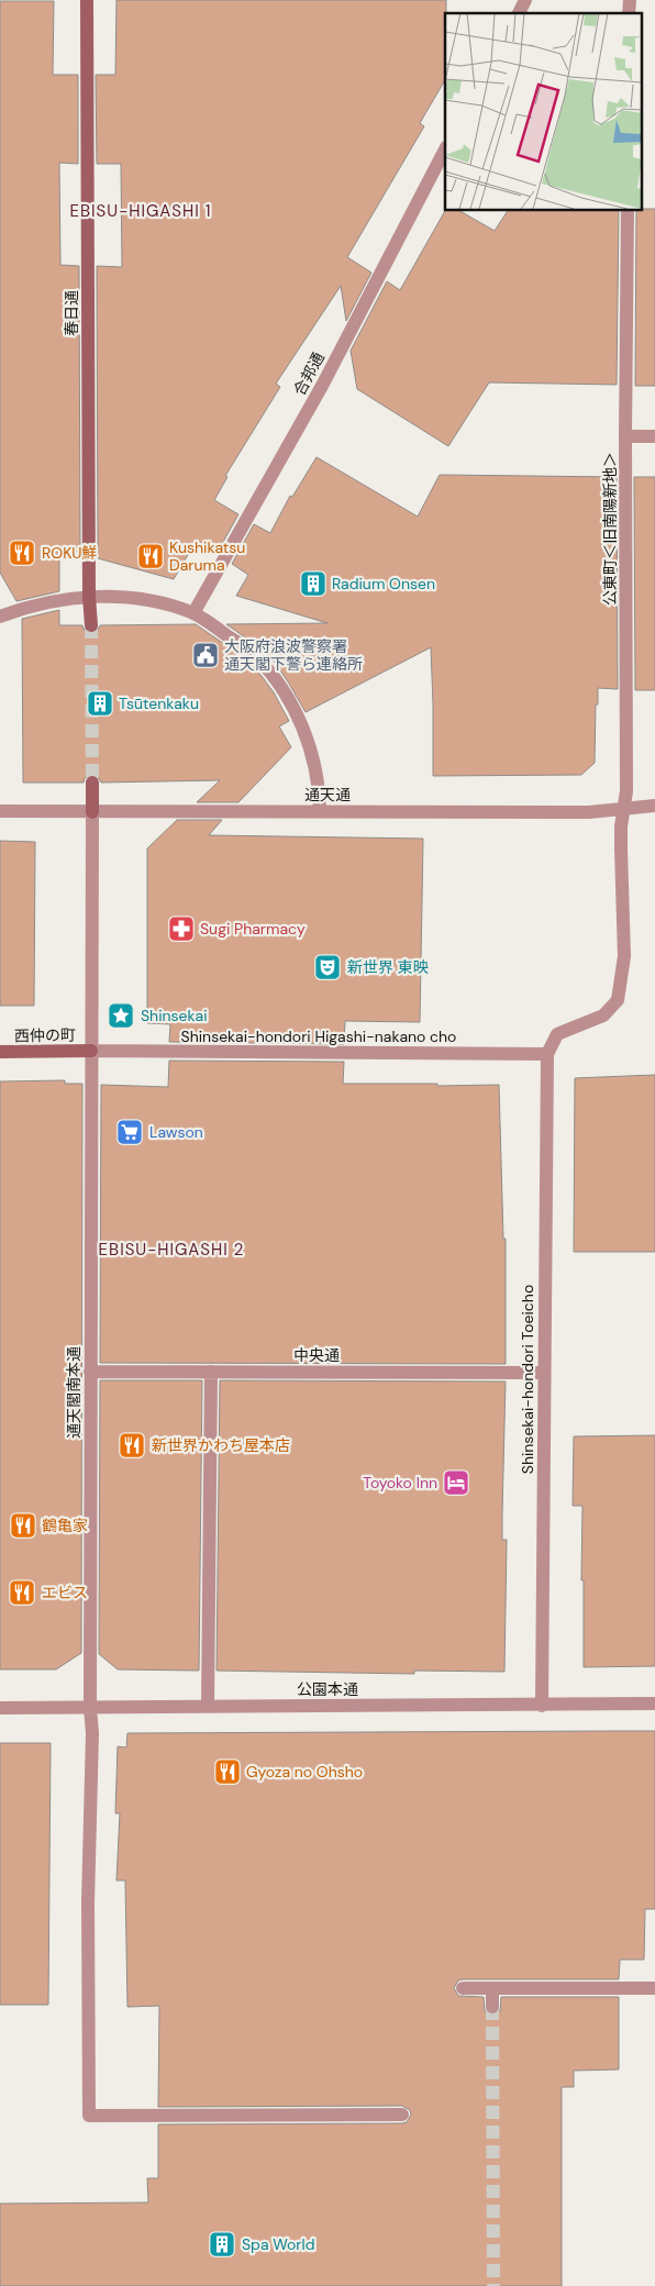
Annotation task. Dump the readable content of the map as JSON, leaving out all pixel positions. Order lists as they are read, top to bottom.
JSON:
{
  "streets": {
    "street": [
      "春日通",
      "合邦通",
      "公東町＜旧南陽新地＞",
      "通天通",
      "西仲の町",
      "Shinsekai-hondori Higashi-nakano cho",
      "中央通",
      "Shinsekai-hondori Toeicho",
      "通天閣南本通",
      "公園本通"
    ]
  },
  "crossings": [
    ["公東町＜旧南陽新地＞", "通天通"],
    ["公東町＜旧南陽新地＞", "Shinsekai-hondori Higashi-nakano cho"],
    ["公東町＜旧南陽新地＞", "Shinsekai-hondori Toeicho"],
    ["通天通", "通天閣南本通"],
    ["西仲の町", "Shinsekai-hondori Higashi-nakano cho"],
    ["西仲の町", "通天閣南本通"],
    ["Shinsekai-hondori Higashi-nakano cho", "Shinsekai-hondori Toeicho"],
    ["Shinsekai-hondori Higashi-nakano cho", "通天閣南本通"],
    ["中央通", "Shinsekai-hondori Toeicho"],
    ["中央通", "通天閣南本通"],
    ["Shinsekai-hondori Toeicho", "公園本通"],
    ["通天閣南本通", "公園本通"]
  ],
  "districts": ["EBISU-HIGASHI 1", "EBISU-HIGASHI 2"],
  "places": {
    "restaurant": [
      "ROKU鮮",
      "Kushikatsu Daruma",
      "新世界かわち屋本店",
      "鶴亀家",
      "エビス",
      "Gyoza no Ohsho"
    ],
    "building": ["Radium Onsen", "Tsūtenkaku", "Spa World"],
    "public building": ["大阪府浪波警察署 通天閣下警ら連絡所"],
    "pharmacy": ["Sugi Pharmacy"],
    "theatre": ["新世界 東映"],
    "place": ["Shinsekai"],
    "supermarket": ["Lawson"],
    "hotel": ["Toyoko Inn"]
  }
}
